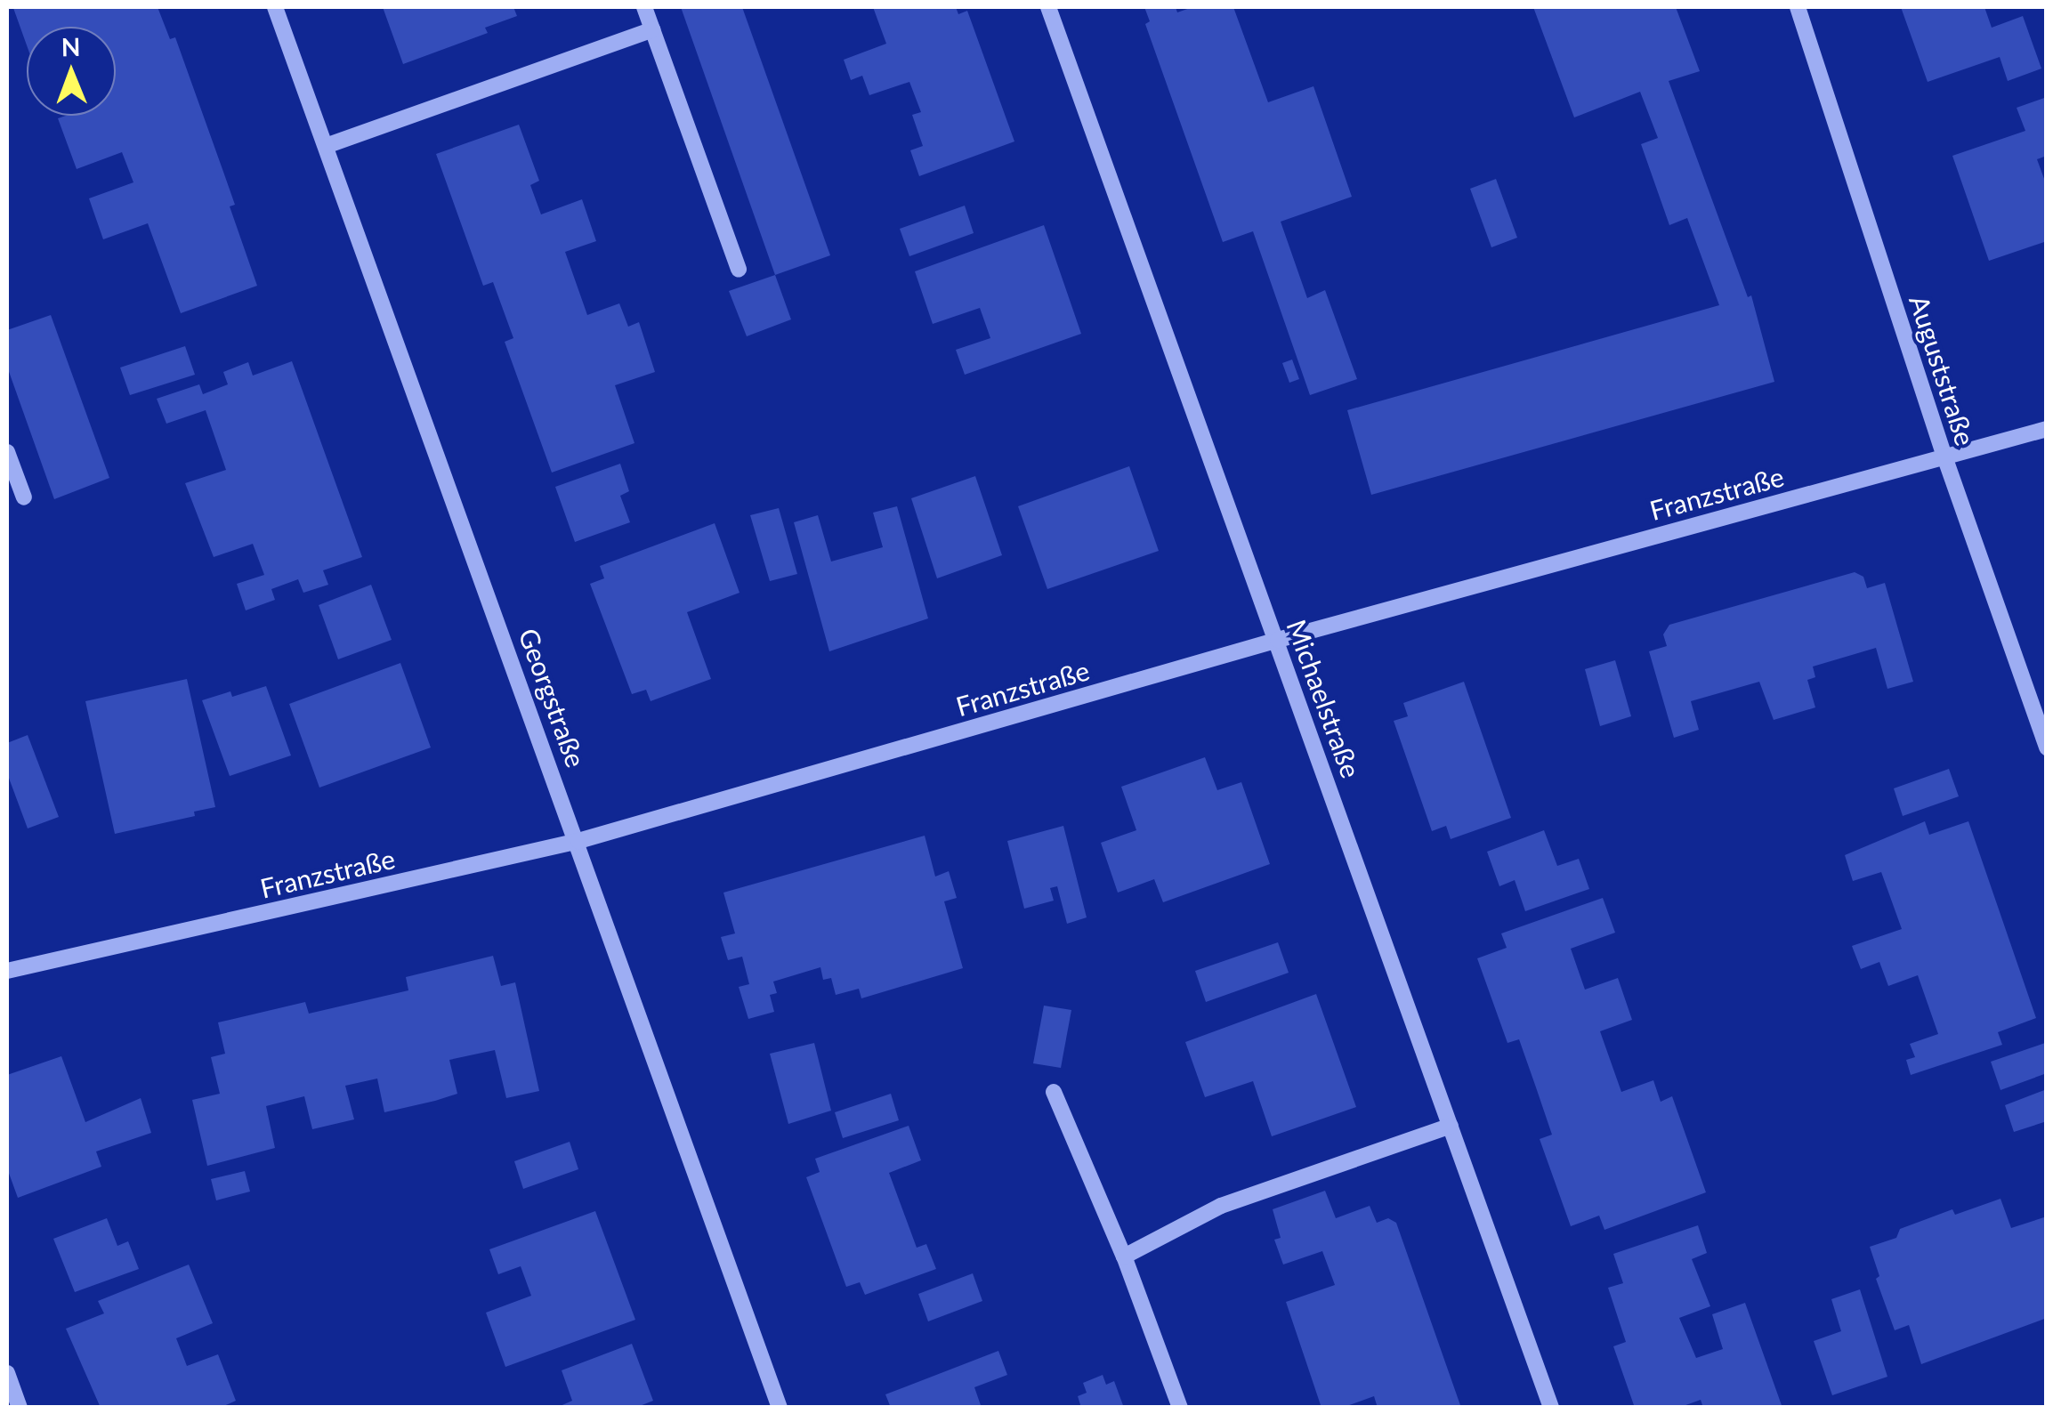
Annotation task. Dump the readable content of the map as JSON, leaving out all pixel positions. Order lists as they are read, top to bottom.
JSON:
{
  "streets": {
    "street": [
      "Auguststraße",
      "Franzstraße",
      "Georgstraße",
      "Michaelstraße"
    ]
  },
  "crossings": [
    ["Auguststraße", "Franzstraße"],
    ["Franzstraße", "Georgstraße"],
    ["Franzstraße", "Michaelstraße"]
  ],
  "north": "top"
}
